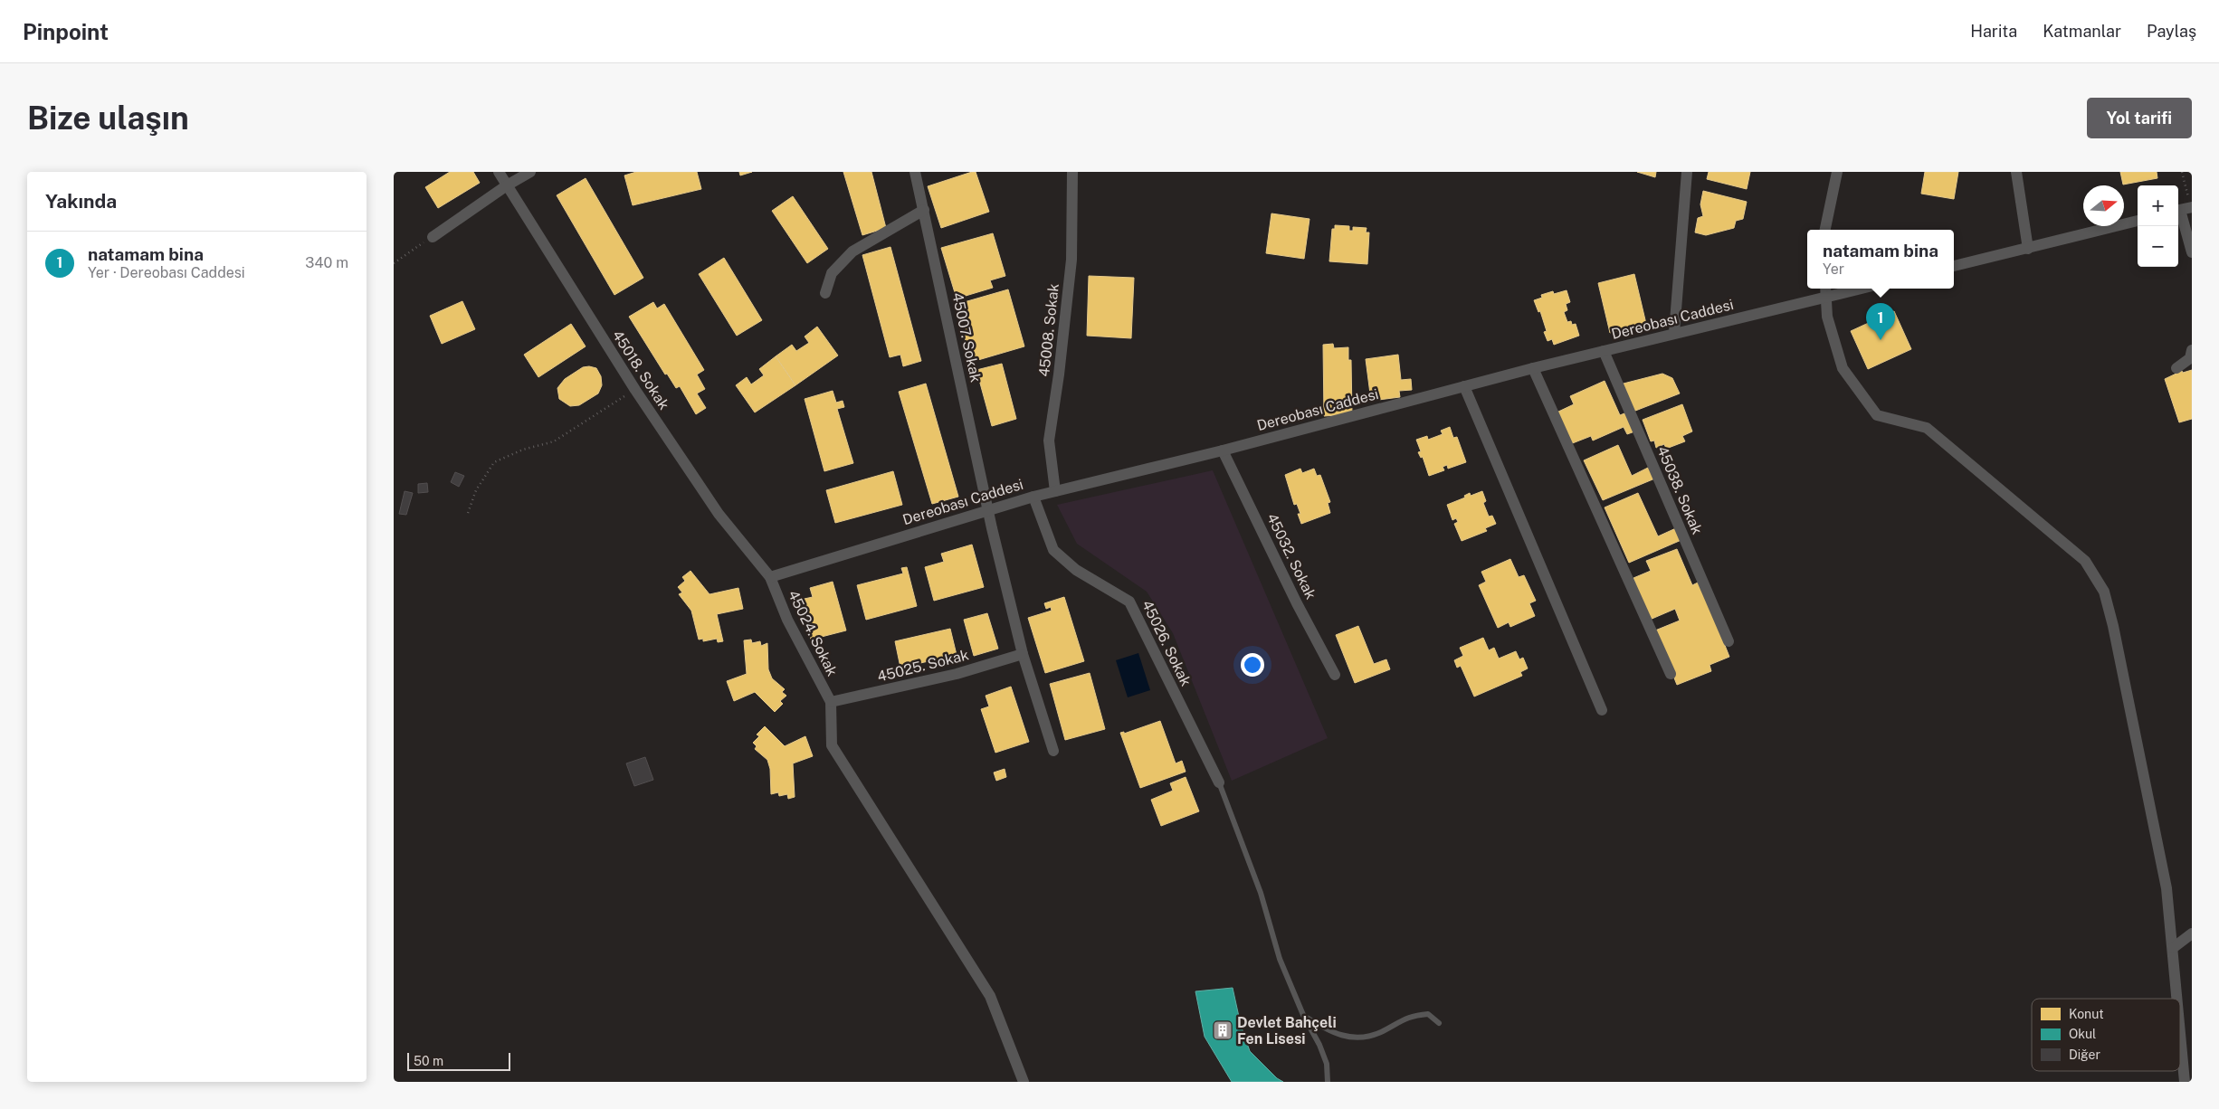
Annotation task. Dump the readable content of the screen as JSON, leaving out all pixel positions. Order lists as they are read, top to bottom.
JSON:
{
  "streets": {
    "street": [
      "Dereobası Caddesi",
      "45008. Sokak",
      "45007. Sokak",
      "45018. Sokak",
      "45038. Sokak",
      "45032. Sokak",
      "45024. Sokak",
      "45026. Sokak",
      "45025. Sokak"
    ]
  },
  "crossings": [
    ["Dereobası Caddesi", "45008. Sokak"],
    ["Dereobası Caddesi", "45007. Sokak"],
    ["Dereobası Caddesi", "45018. Sokak"],
    ["Dereobası Caddesi", "45038. Sokak"],
    ["Dereobası Caddesi", "45032. Sokak"],
    ["Dereobası Caddesi", "45024. Sokak"],
    ["Dereobası Caddesi", "45026. Sokak"],
    ["45018. Sokak", "45024. Sokak"],
    ["45024. Sokak", "45025. Sokak"]
  ],
  "places": {
    "building": ["Devlet Bahçeli Fen Lisesi"]
  },
  "legend": ["Konut", "Okul", "Diğer"],
  "scale_bar": "50 m",
  "north": "right",
  "page": {
    "header": "Pinpoint",
    "nav": ["Harita", "Katmanlar", "Paylaş"],
    "buttons": "Yol tarifi",
    "title": "Bize ulaşın",
    "heading": "Yakında",
    "map_buttons": ["+", "−"],
    "popup": ["natamam bina", "Yer"],
    "list": [
      {
        "mark": "1",
        "name": "natamam bina",
        "note": "Yer · Dereobası Caddesi",
        "value": "340 m"
      }
    ],
    "pins": "1",
    "scale": "50 m"
  }
}
